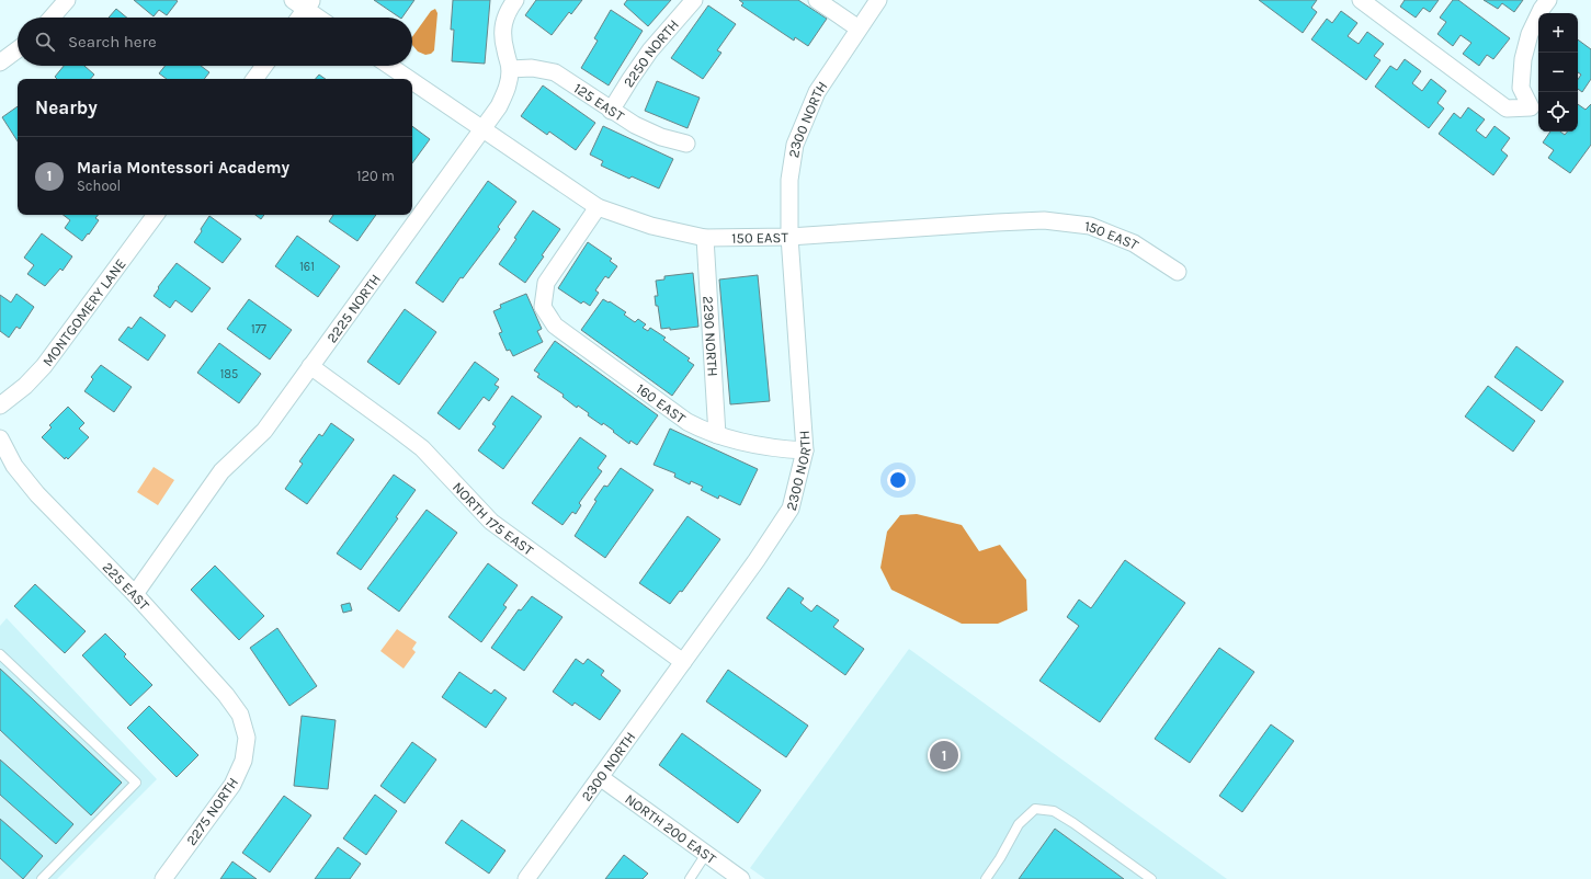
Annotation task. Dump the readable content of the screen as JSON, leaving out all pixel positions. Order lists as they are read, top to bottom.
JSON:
{
  "streets": {
    "street": [
      "2250 NORTH",
      "125 EAST",
      "2300 NORTH",
      "150 EAST",
      "2225 NORTH",
      "MONTGOMERY LANE",
      "2290 NORTH",
      "160 EAST",
      "NORTH 175 EAST",
      "225 EAST",
      "2275 NORTH",
      "NORTH 200 EAST"
    ]
  },
  "crossings": [
    ["2250 NORTH", "125 EAST"],
    ["125 EAST", "2225 NORTH"],
    ["2300 NORTH", "150 EAST"],
    ["2300 NORTH", "160 EAST"],
    ["2300 NORTH", "NORTH 175 EAST"],
    ["2300 NORTH", "NORTH 200 EAST"],
    ["150 EAST", "2225 NORTH"],
    ["150 EAST", "2290 NORTH"],
    ["150 EAST", "160 EAST"],
    ["2225 NORTH", "NORTH 175 EAST"],
    ["2225 NORTH", "225 EAST"],
    ["2290 NORTH", "160 EAST"],
    ["225 EAST", "2275 NORTH"]
  ],
  "house_numbers": ["161", "177", "185"],
  "page": {
    "map_buttons": ["+", "−"],
    "search": "Search here",
    "heading": "Nearby",
    "list": [
      {
        "mark": "1",
        "name": "Maria Montessori Academy",
        "note": "School",
        "value": "120 m"
      }
    ],
    "pins": "1"
  }
}
